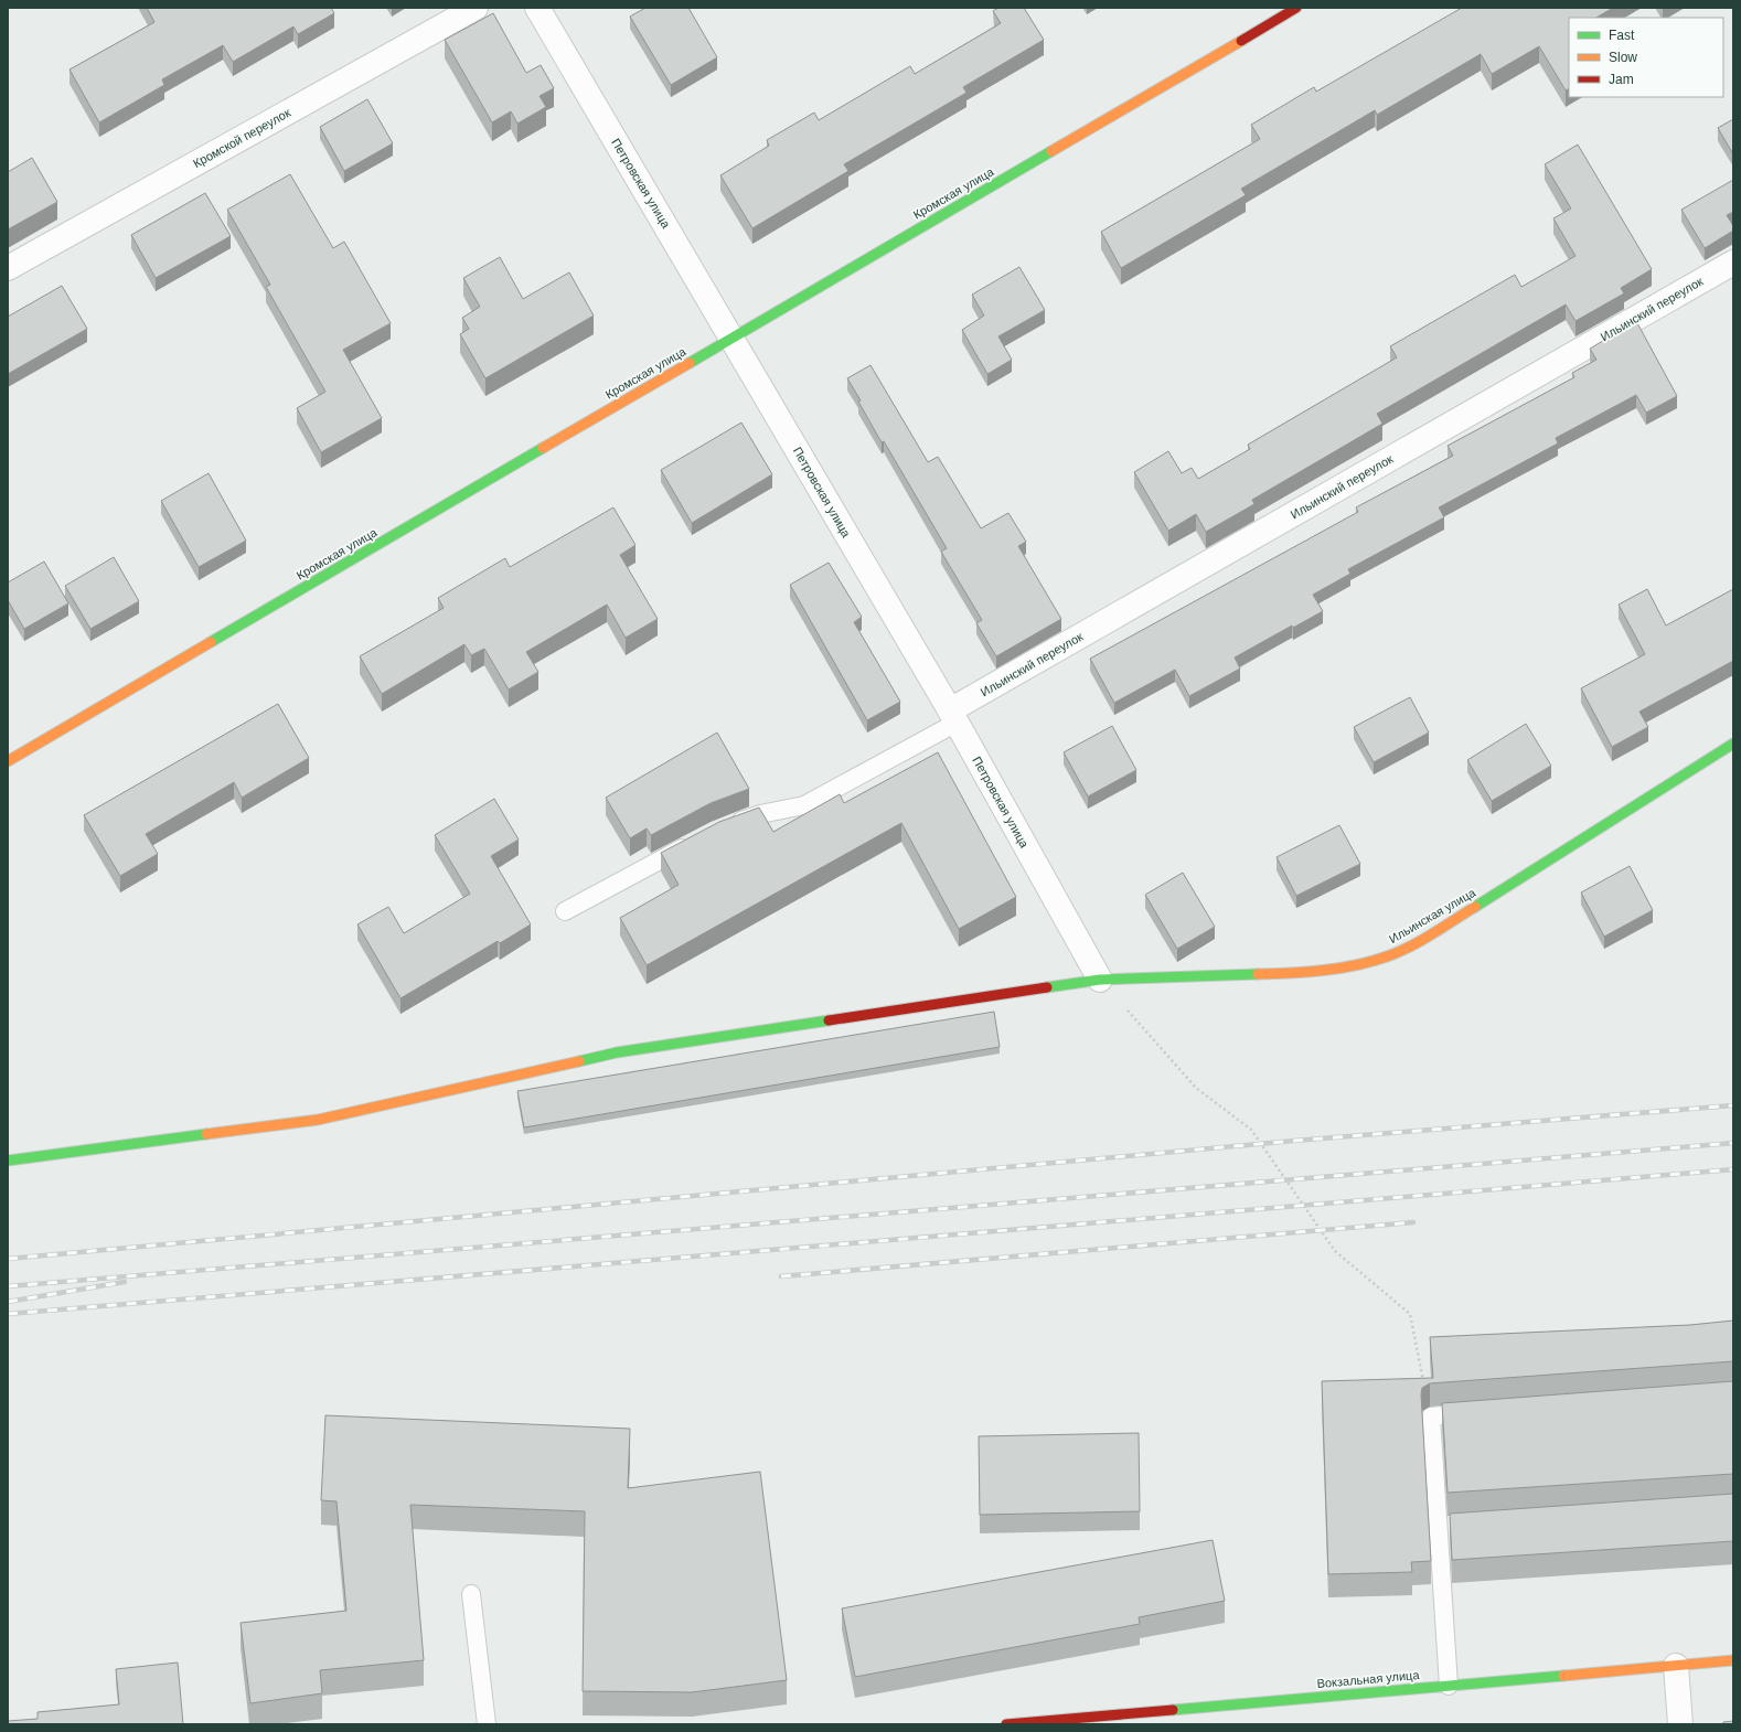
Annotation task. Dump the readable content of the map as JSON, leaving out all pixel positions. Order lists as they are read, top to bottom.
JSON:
{
  "streets": {
    "street": [
      "Кромской переулок",
      "Петровская улица",
      "Кромская улица",
      "Ильинский переулок",
      "Ильинская улица",
      "Вокзальная улица"
    ]
  },
  "crossings": [
    ["Петровская улица", "Кромская улица"],
    ["Петровская улица", "Ильинский переулок"],
    ["Петровская улица", "Ильинская улица"]
  ],
  "legend": ["Fast", "Slow", "Jam"]
}
